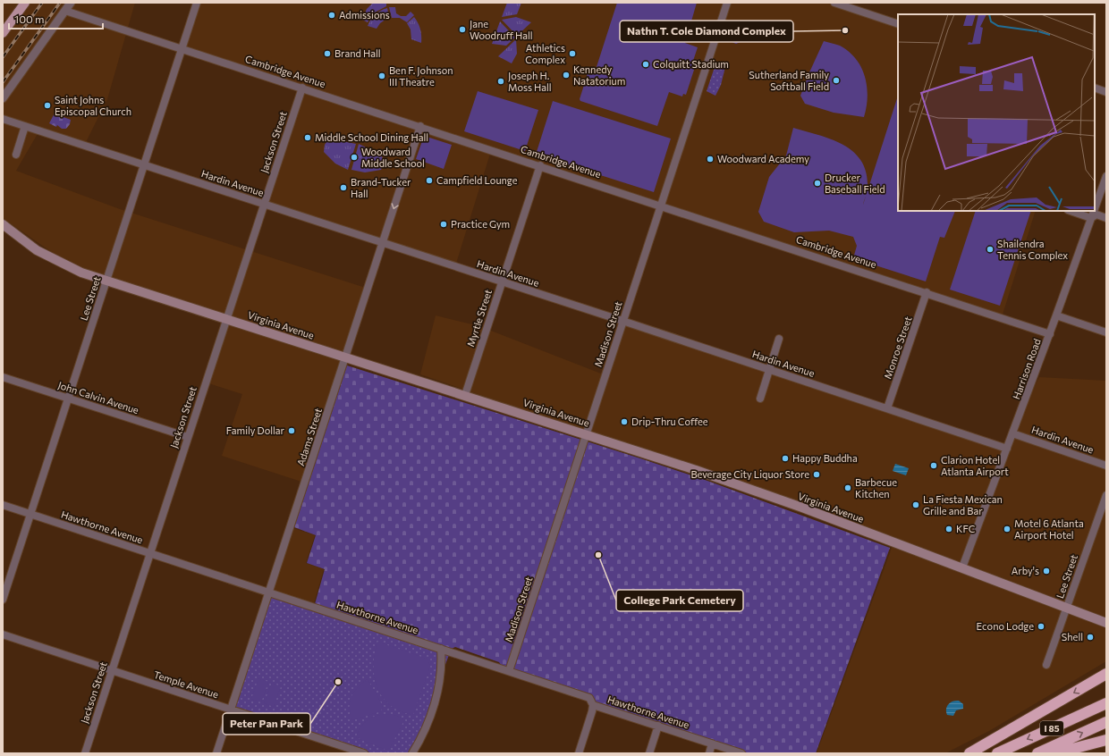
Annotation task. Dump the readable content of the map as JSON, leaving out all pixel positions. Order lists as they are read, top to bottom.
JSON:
{
  "streets": {
    "highway": ["I 85"],
    "main road": ["Virginia Avenue"],
    "street": [
      "Cambridge Avenue",
      "Jackson Street",
      "Hardin Avenue",
      "Lee Street",
      "Myrtle Street",
      "Madison Street",
      "Monroe Street",
      "Harrison Road",
      "John Calvin Avenue",
      "Adams Street",
      "Hawthorne Avenue",
      "Temple Avenue"
    ]
  },
  "crossings": [
    ["Cambridge Avenue", "Jackson Street"],
    ["Cambridge Avenue", "Lee Street"],
    ["Cambridge Avenue", "Myrtle Street"],
    ["Cambridge Avenue", "Madison Street"],
    ["Cambridge Avenue", "Monroe Street"],
    ["Cambridge Avenue", "Harrison Road"],
    ["Cambridge Avenue", "Adams Street"],
    ["Jackson Street", "Hardin Avenue"],
    ["Jackson Street", "Virginia Avenue"],
    ["Jackson Street", "John Calvin Avenue"],
    ["Jackson Street", "Hawthorne Avenue"],
    ["Jackson Street", "Temple Avenue"],
    ["Hardin Avenue", "Lee Street"],
    ["Hardin Avenue", "Myrtle Street"],
    ["Hardin Avenue", "Madison Street"],
    ["Hardin Avenue", "Monroe Street"],
    ["Hardin Avenue", "Harrison Road"],
    ["Hardin Avenue", "Adams Street"],
    ["Lee Street", "Virginia Avenue"],
    ["Lee Street", "John Calvin Avenue"],
    ["Lee Street", "Hawthorne Avenue"],
    ["Myrtle Street", "Virginia Avenue"],
    ["Virginia Avenue", "Madison Street"],
    ["Virginia Avenue", "Harrison Road"],
    ["Virginia Avenue", "Adams Street"],
    ["Madison Street", "Hawthorne Avenue"],
    ["Adams Street", "Hawthorne Avenue"],
    ["Adams Street", "Temple Avenue"]
  ],
  "places": [
    "Admissions",
    "Jane Woodruff Hall",
    "Nathn T. Cole Diamond Complex",
    "Brand Hall",
    "Athletics Complex",
    "Colquitt Stadium",
    "Kennedy Natatorium",
    "Ben F. Johnson III Theatre",
    "Sutherland Family Softball Field",
    "Joseph H. Moss Hall",
    "Saint Johns Episcopal Church",
    "Middle School Dining Hall",
    "Woodward Middle School",
    "Woodward Academy",
    "Campfield Lounge",
    "Drucker Baseball Field",
    "Brand-Tucker Hall",
    "Practice Gym",
    "Shailendra Tennis Complex",
    "Drip-Thru Coffee",
    "Family Dollar",
    "Happy Buddha",
    "Clarion Hotel Atlanta Airport",
    "Beverage City Liquor Store",
    "Barbecue Kitchen",
    "La Fiesta Mexican Grille and Bar",
    "KFC",
    "Motel 6 Atlanta Airport Hotel",
    "College Park Cemetery",
    "Arby's",
    "Econo Lodge",
    "Shell",
    "Peter Pan Park"
  ],
  "scale_bar": "100 m"
}
